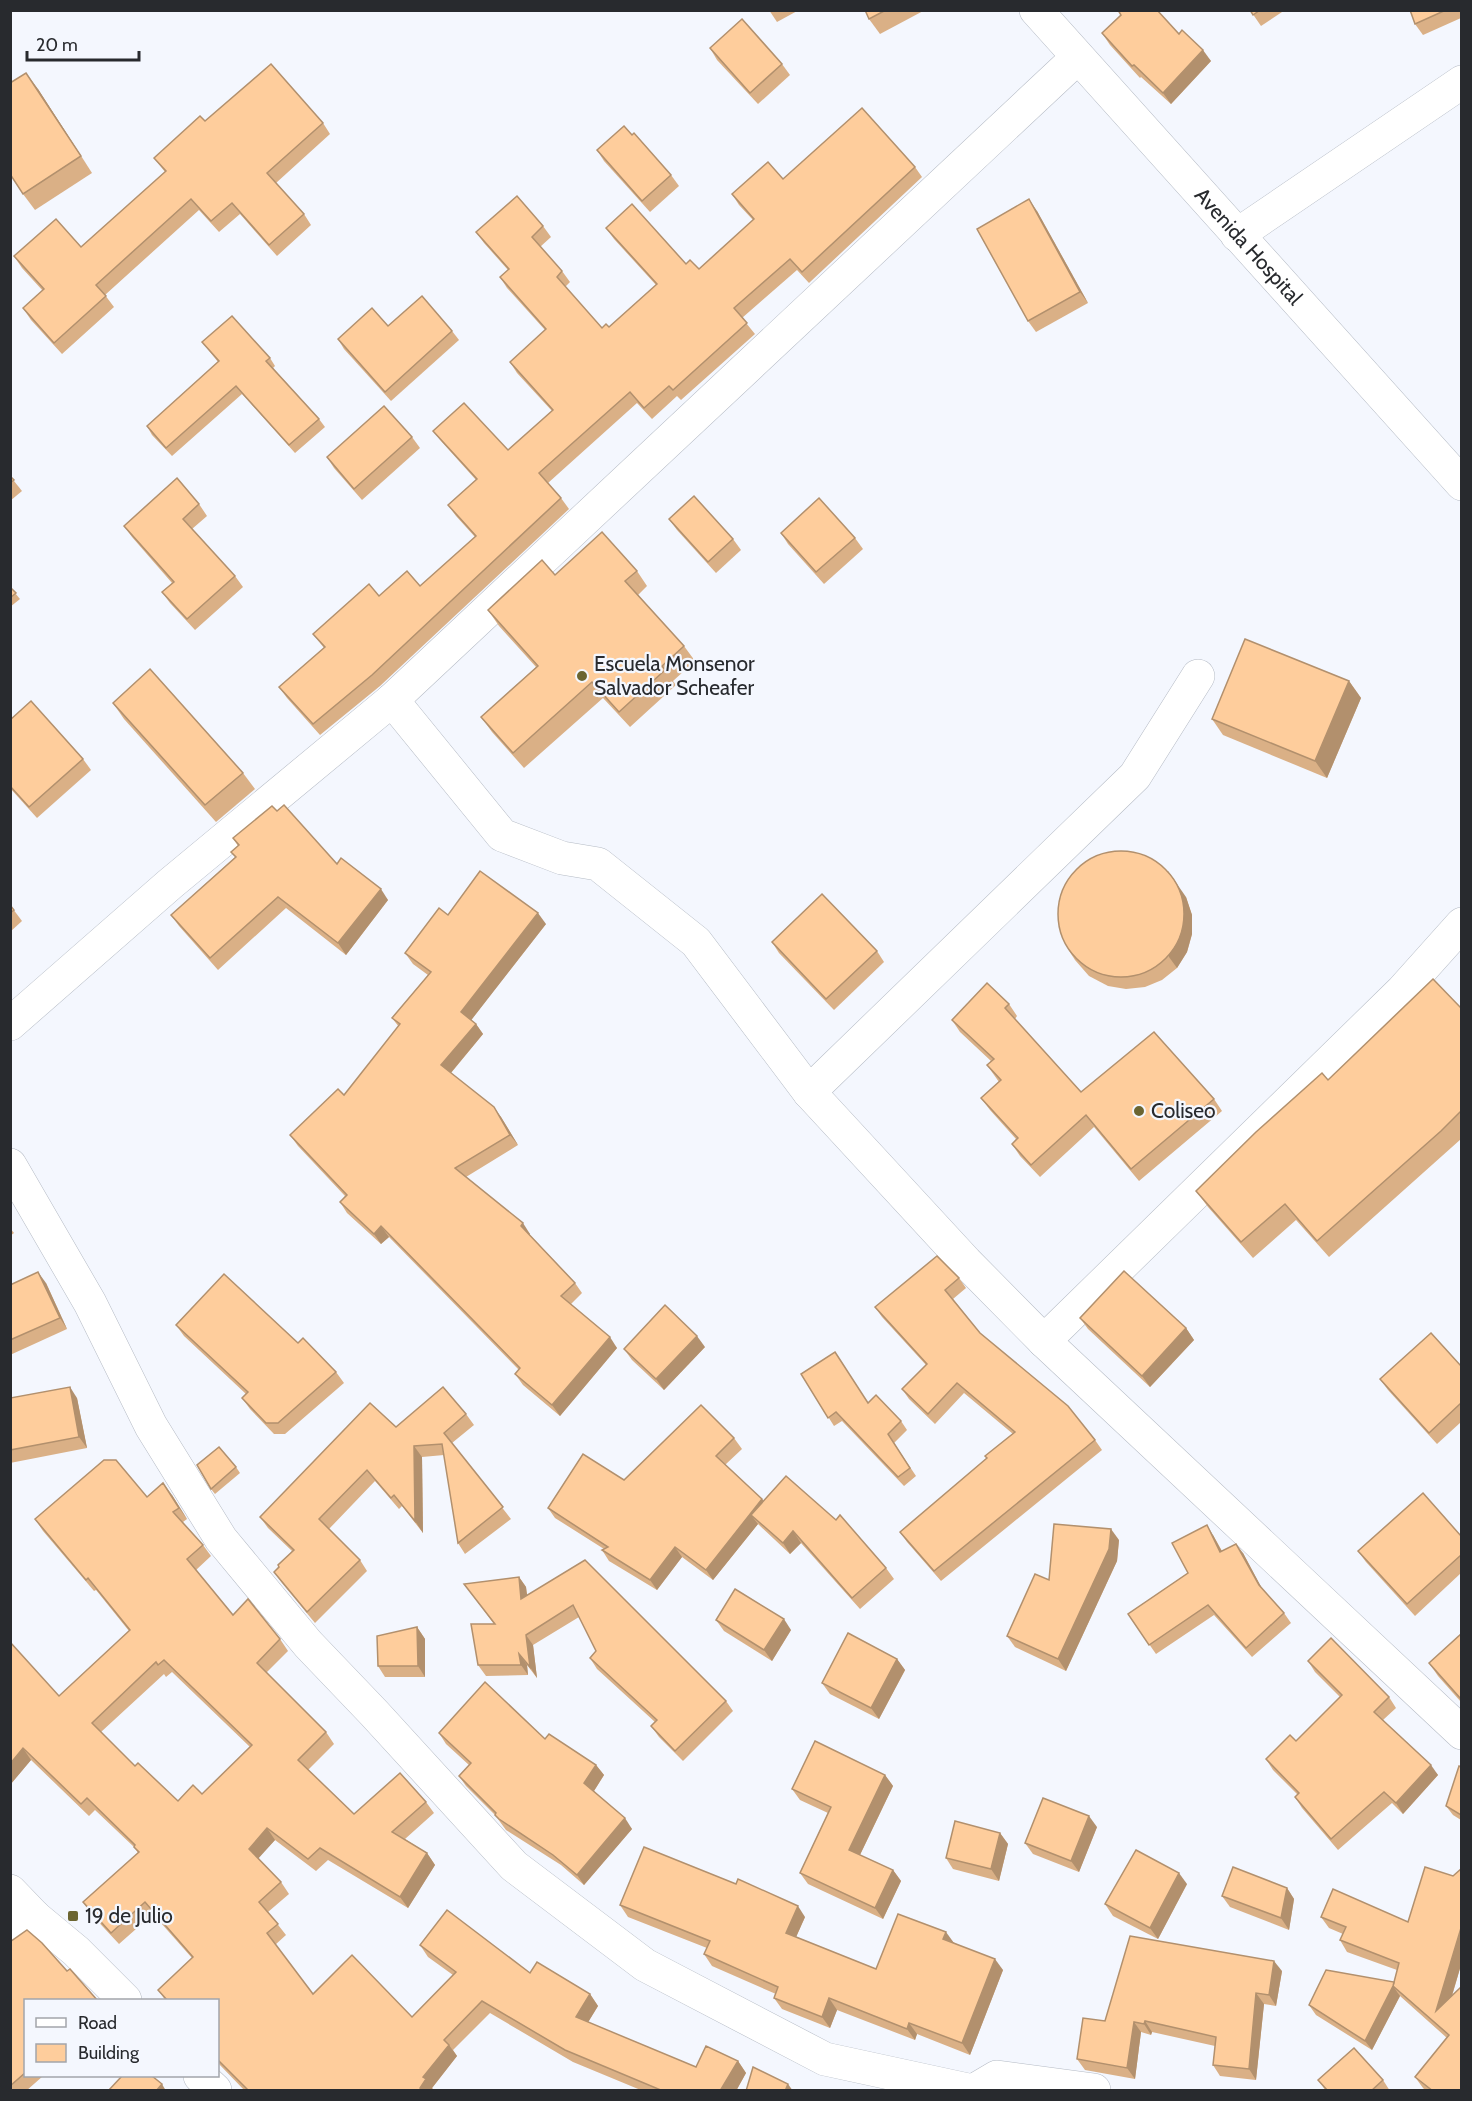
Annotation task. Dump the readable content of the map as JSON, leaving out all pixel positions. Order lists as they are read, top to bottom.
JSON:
{
  "streets": {
    "street": ["Avenida Hospital"]
  },
  "places": {
    "other": ["Escuela Monsenor Salvador Scheafer", "Coliseo"],
    "transit": ["19 de Julio"]
  },
  "legend": ["Road", "Building"],
  "scale_bar": "20 m"
}
